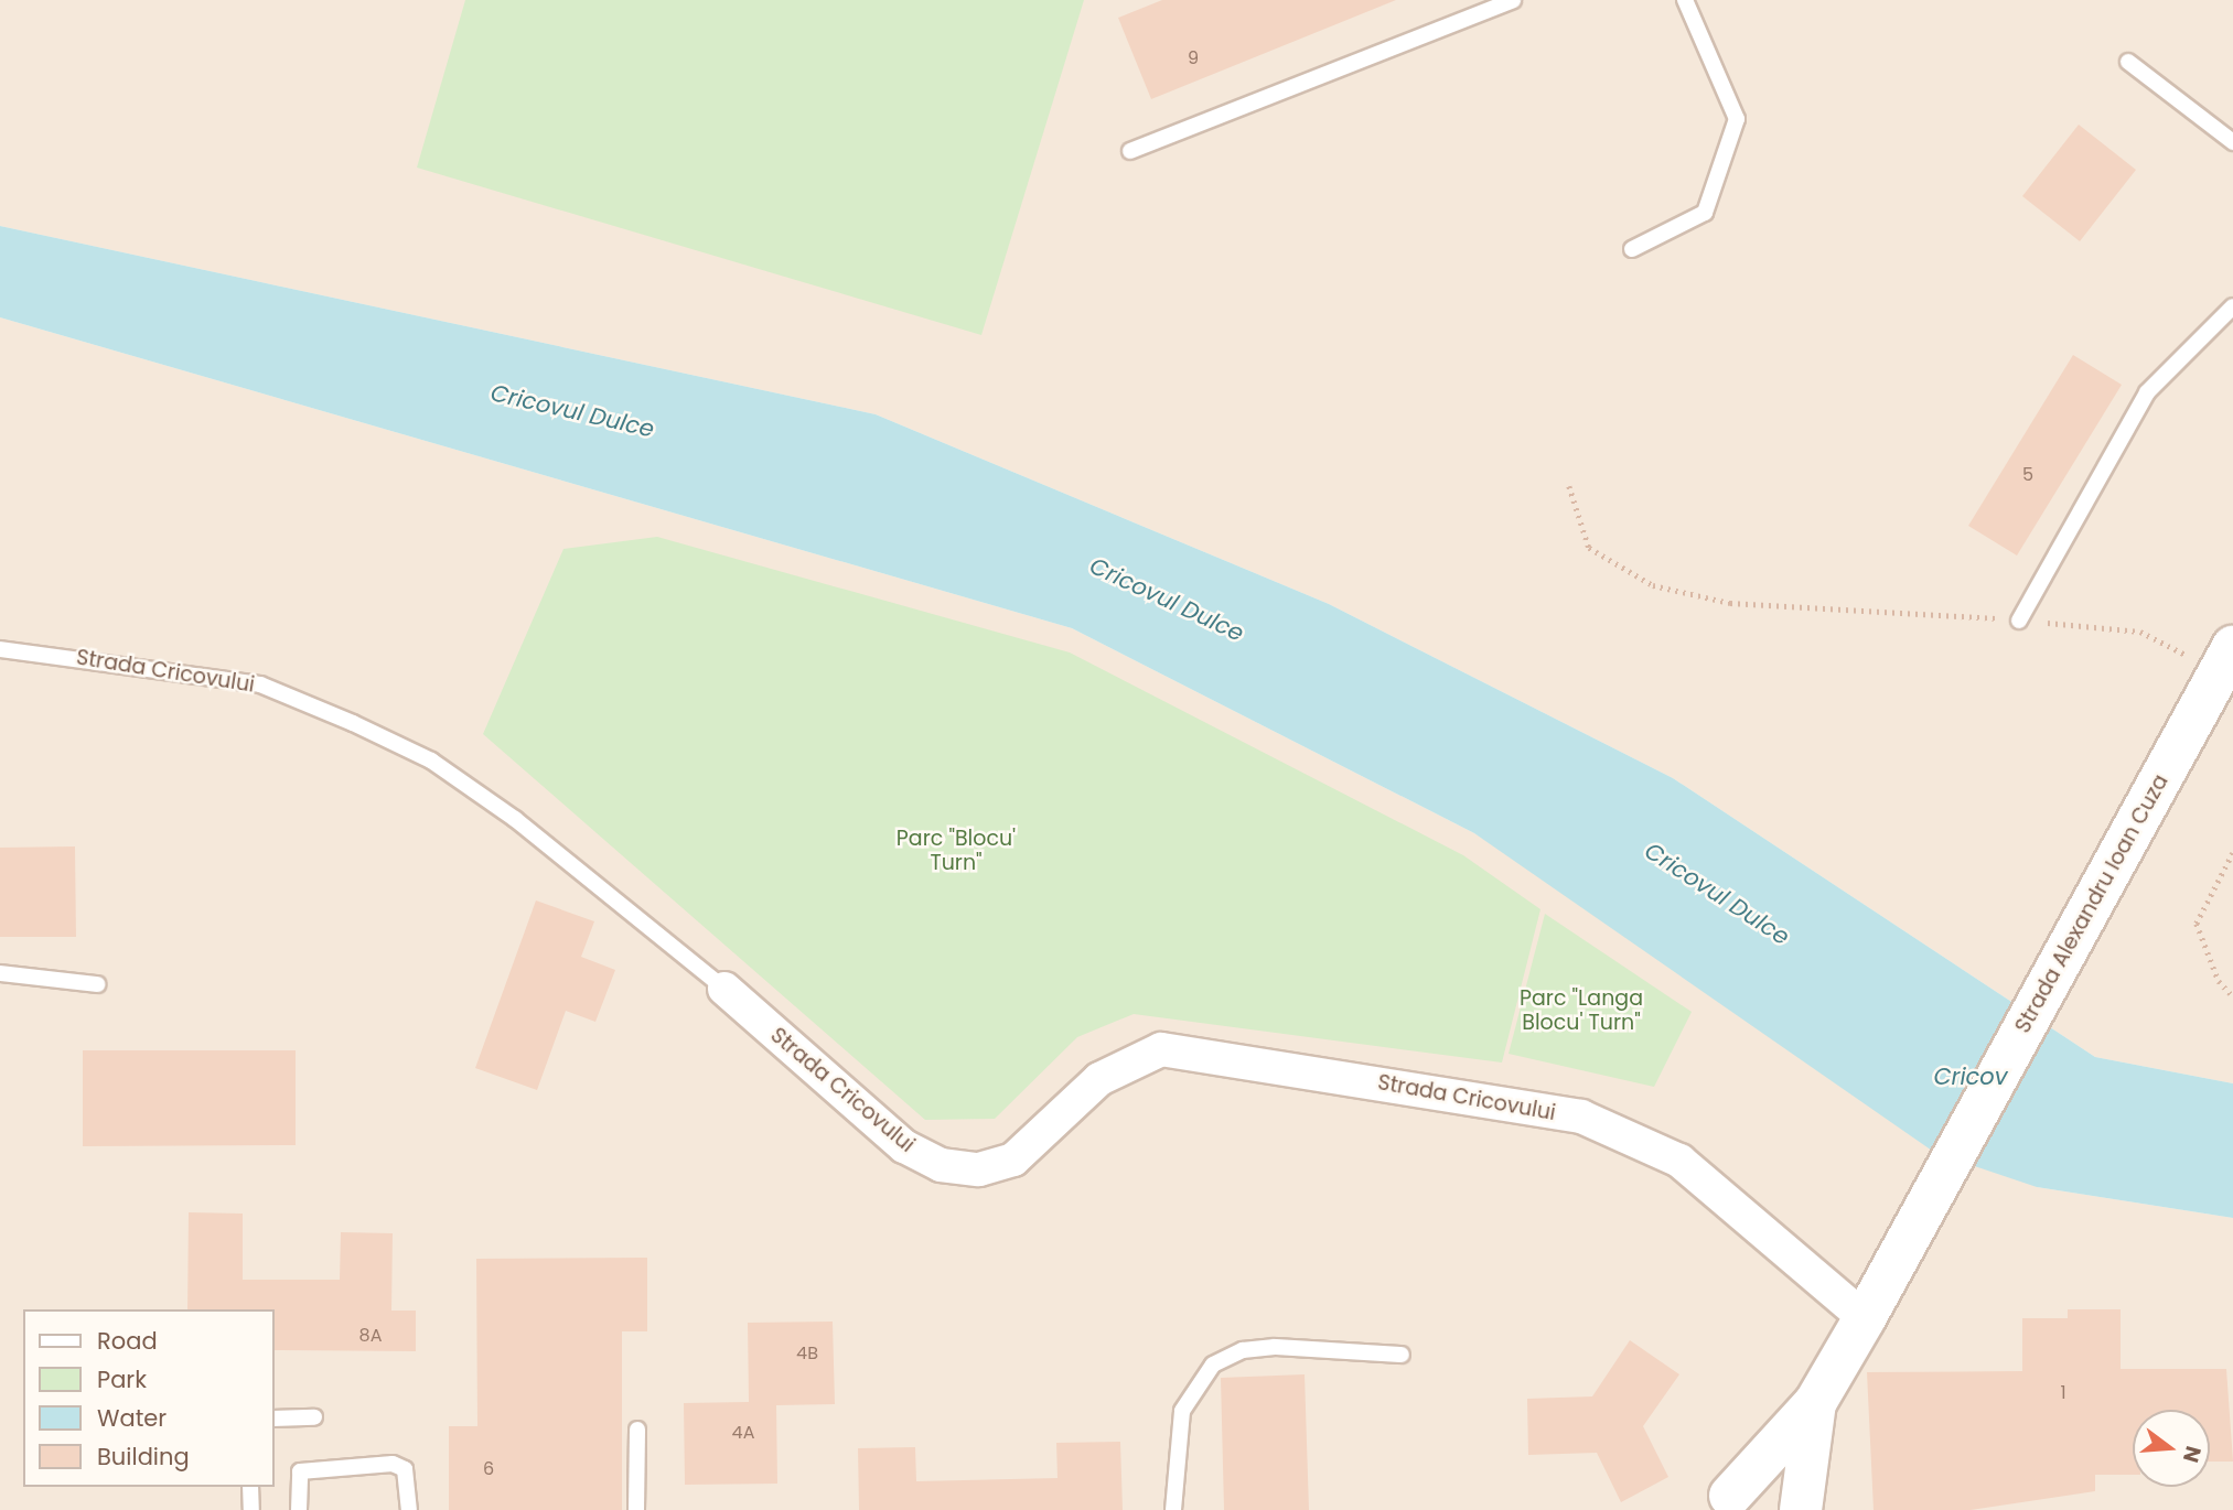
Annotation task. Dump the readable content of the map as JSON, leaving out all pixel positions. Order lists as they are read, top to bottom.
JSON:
{
  "streets": {
    "main road": ["Strada Alexandru Ioan Cuza"],
    "street": ["Strada Cricovului"]
  },
  "crossings": [
    ["Strada Cricovului", "Strada Alexandru Ioan Cuza"]
  ],
  "water": ["Cricovul Dulce", "Cricov"],
  "parks": ["Parc \"Blocu' Turn\"", "Parc \"Langa Blocu' Turn\""],
  "house_numbers": [
    "9",
    "5",
    "8A",
    "4B",
    "1",
    "4A",
    "6"
  ],
  "legend": [
    "Road",
    "Park",
    "Water",
    "Building"
  ],
  "north": "right"
}
